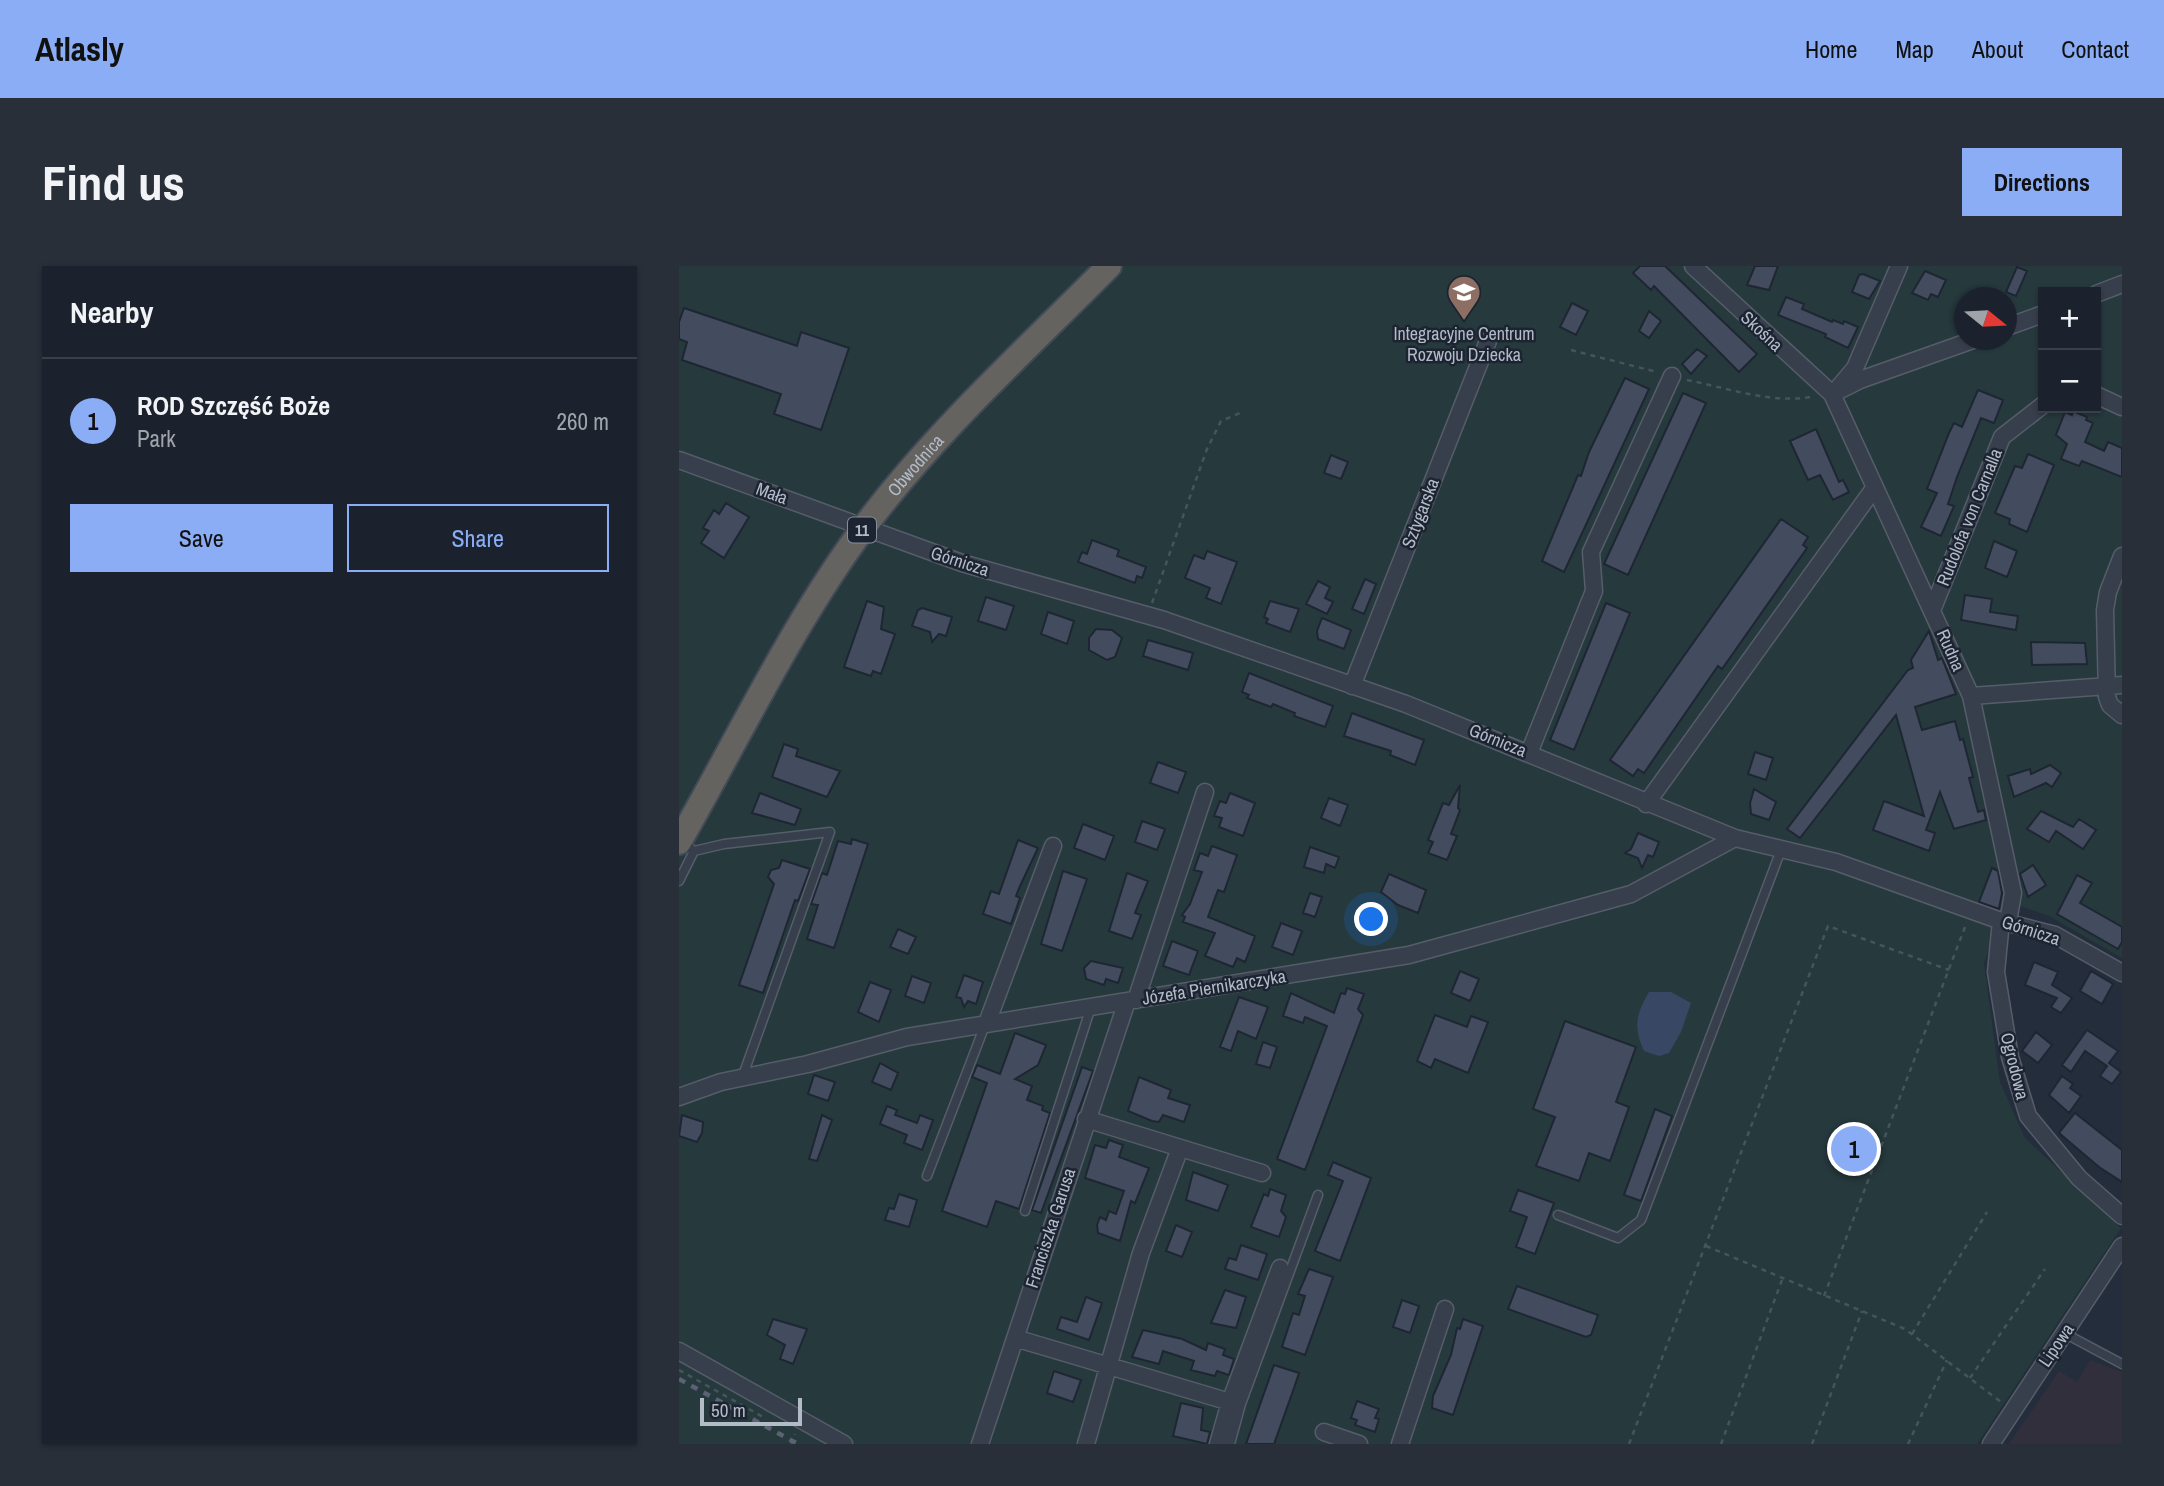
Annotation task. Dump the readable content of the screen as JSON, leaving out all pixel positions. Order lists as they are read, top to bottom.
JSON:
{
  "streets": {
    "highway": ["Obwodnica", "11"],
    "street": [
      "Skośna",
      "Mała",
      "Sztygarska",
      "Rudolofa von Carnalla",
      "Górnicza",
      "Rudna",
      "Józefa Piernikarczyka",
      "Ogrodowa",
      "Franciszka Garusa",
      "Lipowa"
    ]
  },
  "crossings": [
    ["Skośna", "Rudna"],
    ["Obwodnica", "Mała"],
    ["Obwodnica", "Górnicza"],
    ["Mała", "Górnicza"],
    ["Sztygarska", "Górnicza"],
    ["Rudolofa von Carnalla", "Rudna"],
    ["Górnicza", "Rudna"],
    ["Górnicza", "Józefa Piernikarczyka"],
    ["Górnicza", "Ogrodowa"],
    ["Rudna", "Ogrodowa"],
    ["Józefa Piernikarczyka", "Franciszka Garusa"]
  ],
  "places": {
    "school or university": ["Integracyjne Centrum Rozwoju Dziecka"]
  },
  "scale_bar": "50 m",
  "north": "right",
  "page": {
    "header": "Atlasly",
    "nav": [
      "Home",
      "Map",
      "About",
      "Contact"
    ],
    "buttons": [
      "Directions",
      ["Save", "Share"]
    ],
    "title": "Find us",
    "heading": "Nearby",
    "map_buttons": ["+", "−"],
    "list": [
      {
        "mark": "1",
        "name": "ROD Szczęść Boże",
        "note": "Park",
        "value": "260 m"
      }
    ],
    "pins": "1",
    "scale": "50 m"
  }
}
